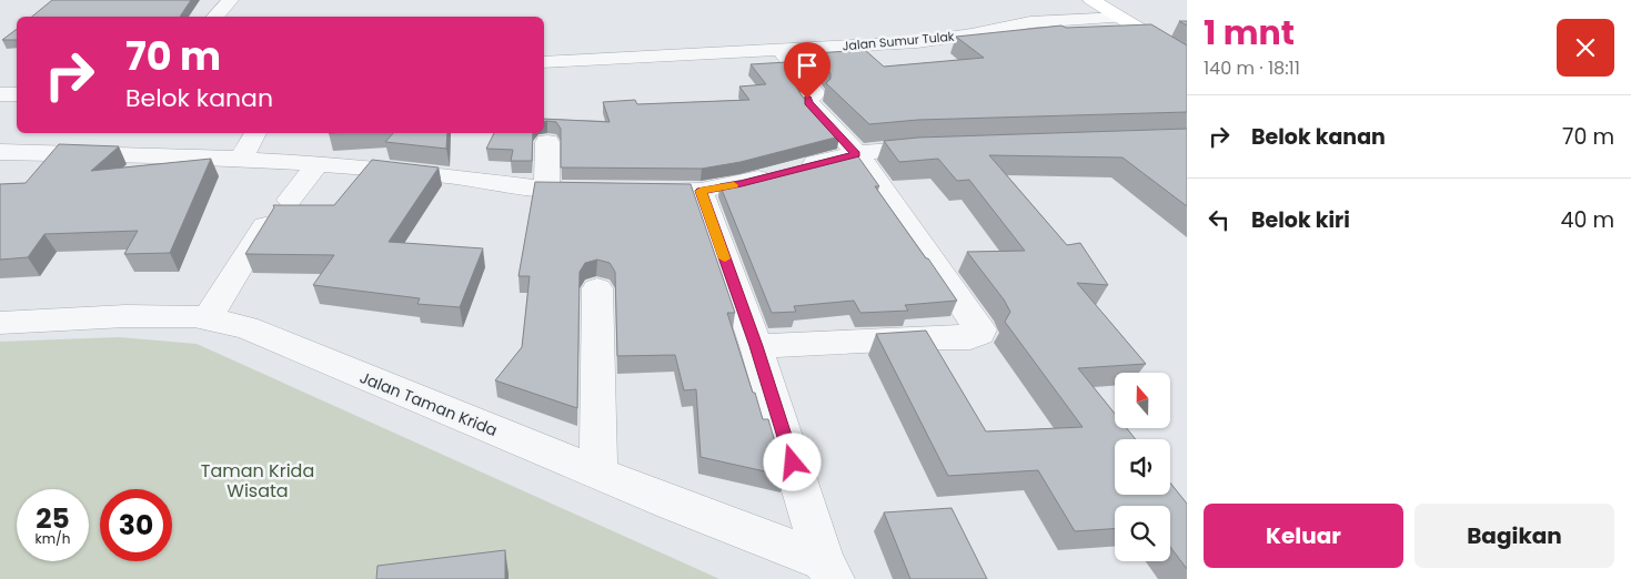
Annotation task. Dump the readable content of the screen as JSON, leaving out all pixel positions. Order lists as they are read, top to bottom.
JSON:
{
  "streets": {
    "street": ["Jalan Sumur Tulak", "Jalan Taman Krida"]
  },
  "parks": ["Taman Krida Wisata"],
  "north": "top",
  "page": {
    "heading": ["1 mnt", "140 m · 18:11"],
    "turn": ["70 m", "Belok kanan"],
    "list": [
      {
        "name": "Belok kanan",
        "value": "70 m"
      },
      {
        "name": "Belok kiri",
        "value": "40 m"
      }
    ],
    "speed": "25 km/h",
    "limit": "30",
    "buttons": ["Keluar", "Bagikan"]
  }
}
